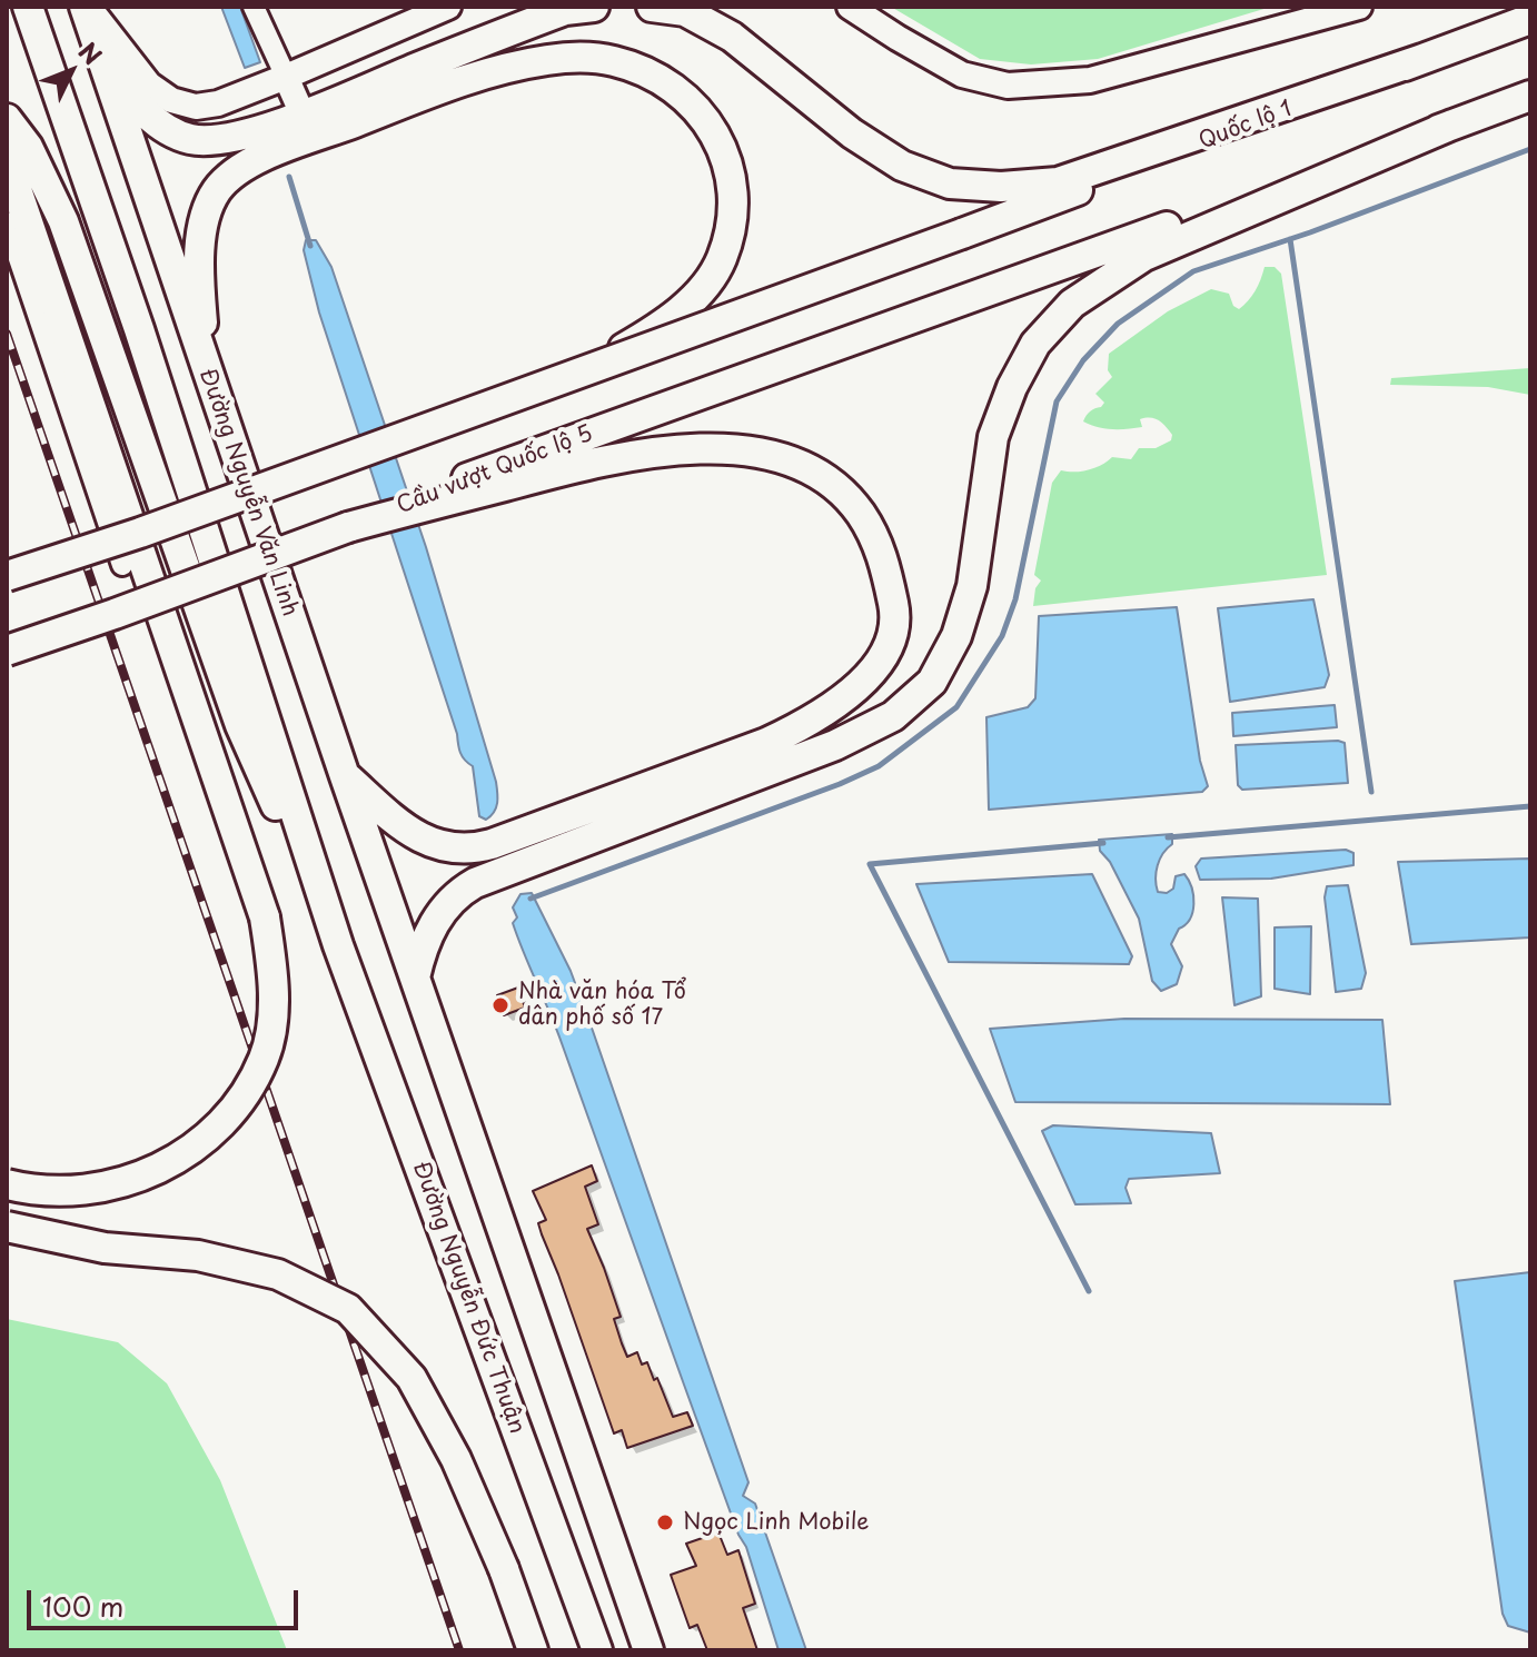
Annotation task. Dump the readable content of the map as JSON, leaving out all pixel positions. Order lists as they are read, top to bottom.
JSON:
{
  "streets": {
    "highway": [
      "Quốc lộ 1",
      "Cầu vượt Quốc lộ 5",
      "Đường Nguyễn Văn Linh",
      "Đường Nguyễn Đức Thuận"
    ]
  },
  "places": ["Nhà văn hóa Tổ dân phố số 17", "Ngọc Linh Mobile"],
  "scale_bar": "100 m",
  "north": "top right"
}
